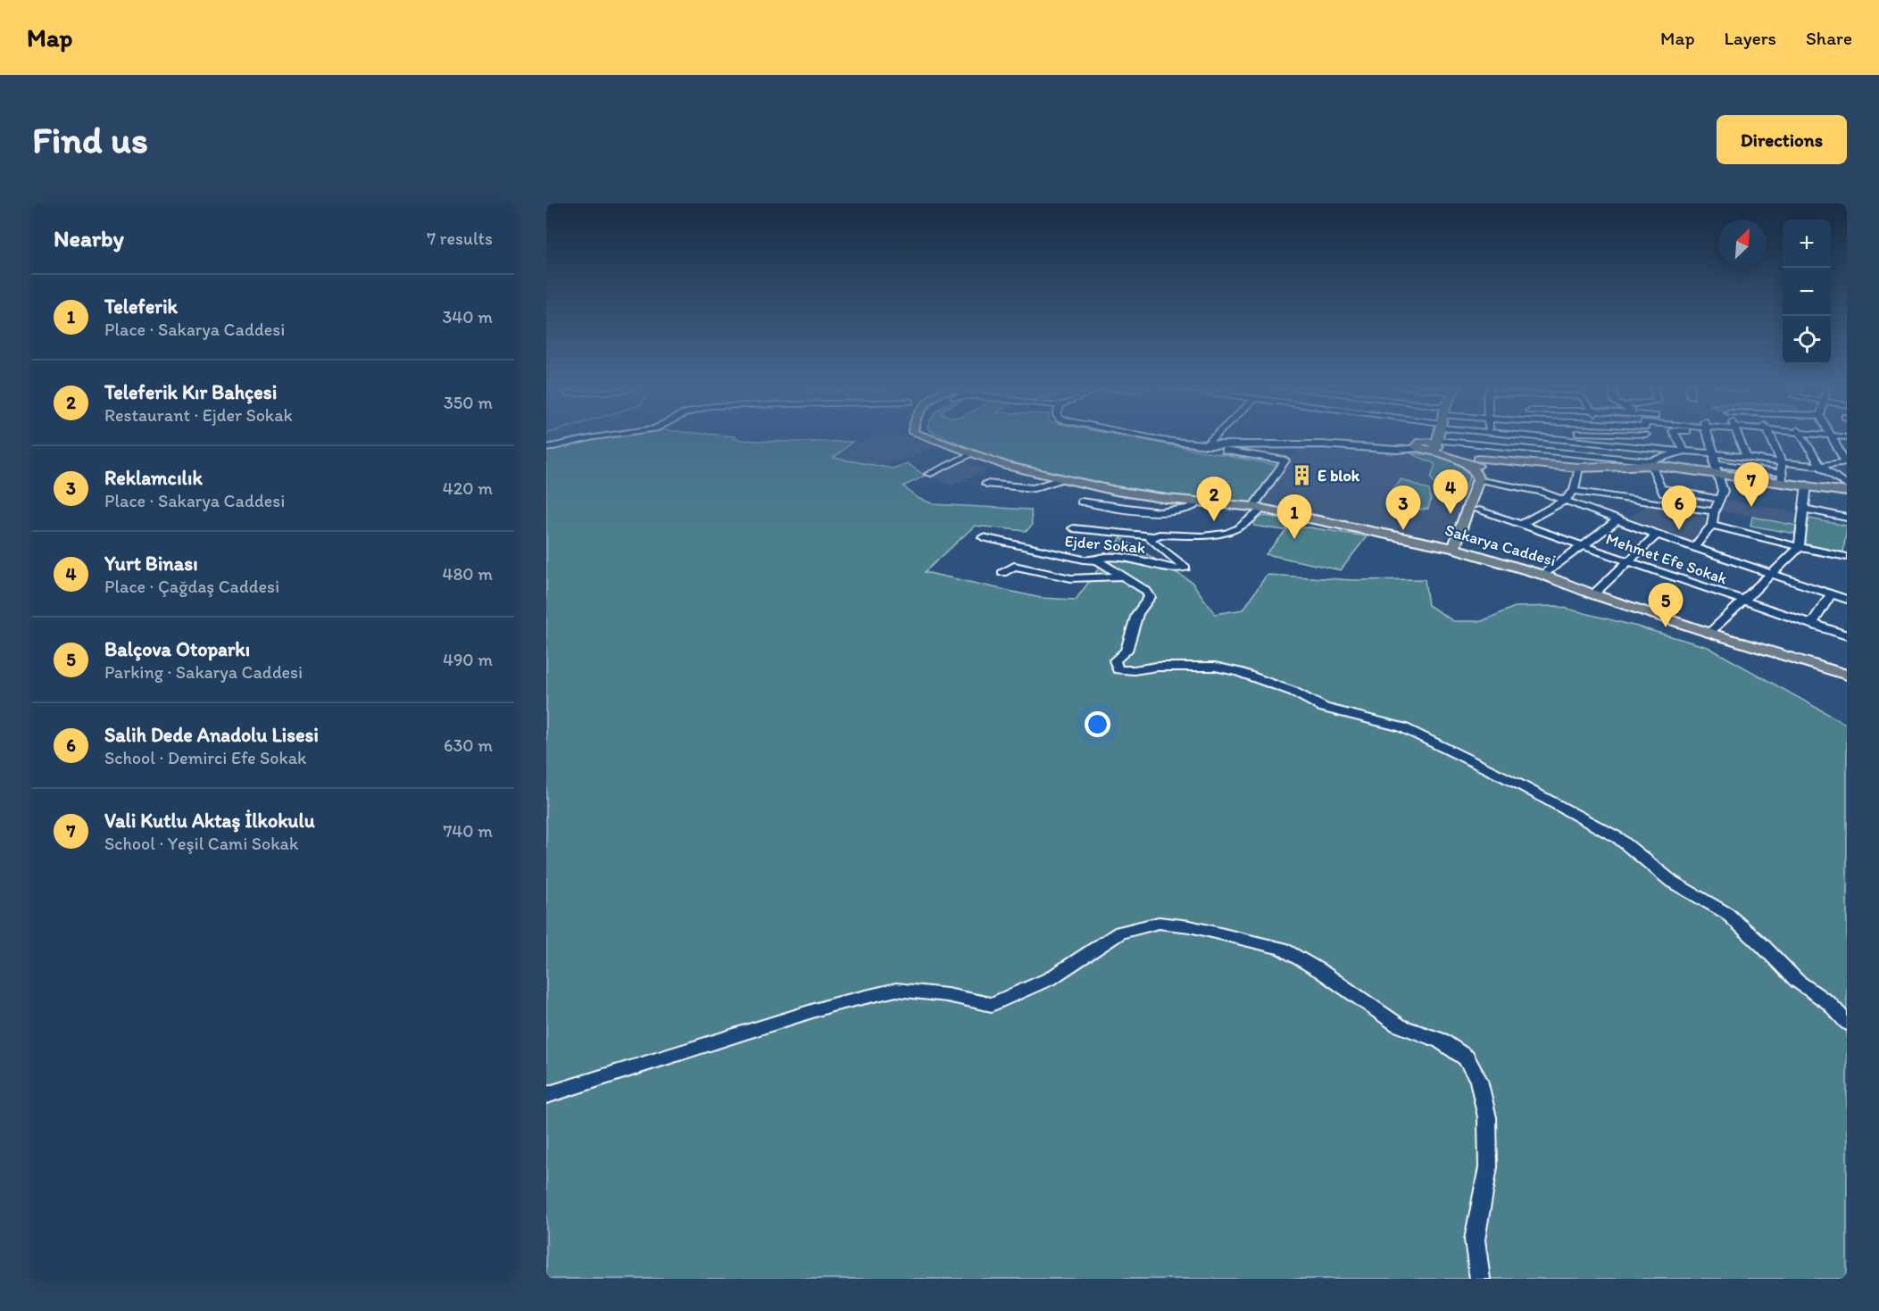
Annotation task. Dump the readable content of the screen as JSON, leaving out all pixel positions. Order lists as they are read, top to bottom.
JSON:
{
  "streets": {
    "main road": ["Sakarya Caddesi"],
    "street": ["Ejder Sokak", "Mehmet Efe Sokak"]
  },
  "crossings": [
    ["Ejder Sokak", "Sakarya Caddesi"]
  ],
  "places": {
    "building": ["E blok"]
  },
  "north": "top right",
  "page": {
    "header": "Map",
    "nav": ["Map", "Layers", "Share"],
    "buttons": "Directions",
    "title": "Find us",
    "heading": ["Nearby", "7 results"],
    "map_buttons": ["+", "−"],
    "list": [
      {
        "mark": "1",
        "name": "Teleferik",
        "note": "Place · Sakarya Caddesi",
        "value": "340 m"
      },
      {
        "mark": "2",
        "name": "Teleferik Kır Bahçesi",
        "note": "Restaurant · Ejder Sokak",
        "value": "350 m"
      },
      {
        "mark": "3",
        "name": "Reklamcılık",
        "note": "Place · Sakarya Caddesi",
        "value": "420 m"
      },
      {
        "mark": "4",
        "name": "Yurt Binası",
        "note": "Place · Çağdaş Caddesi",
        "value": "480 m"
      },
      {
        "mark": "5",
        "name": "Balçova Otoparkı",
        "note": "Parking · Sakarya Caddesi",
        "value": "490 m"
      },
      {
        "mark": "6",
        "name": "Salih Dede Anadolu Lisesi",
        "note": "School · Demirci Efe Sokak",
        "value": "630 m"
      },
      {
        "mark": "7",
        "name": "Vali Kutlu Aktaş İlkokulu",
        "note": "School · Yeşil Cami Sokak",
        "value": "740 m"
      }
    ],
    "pins": [
      "7",
      "4",
      "2",
      "3",
      "6",
      "1",
      "5"
    ]
  }
}
